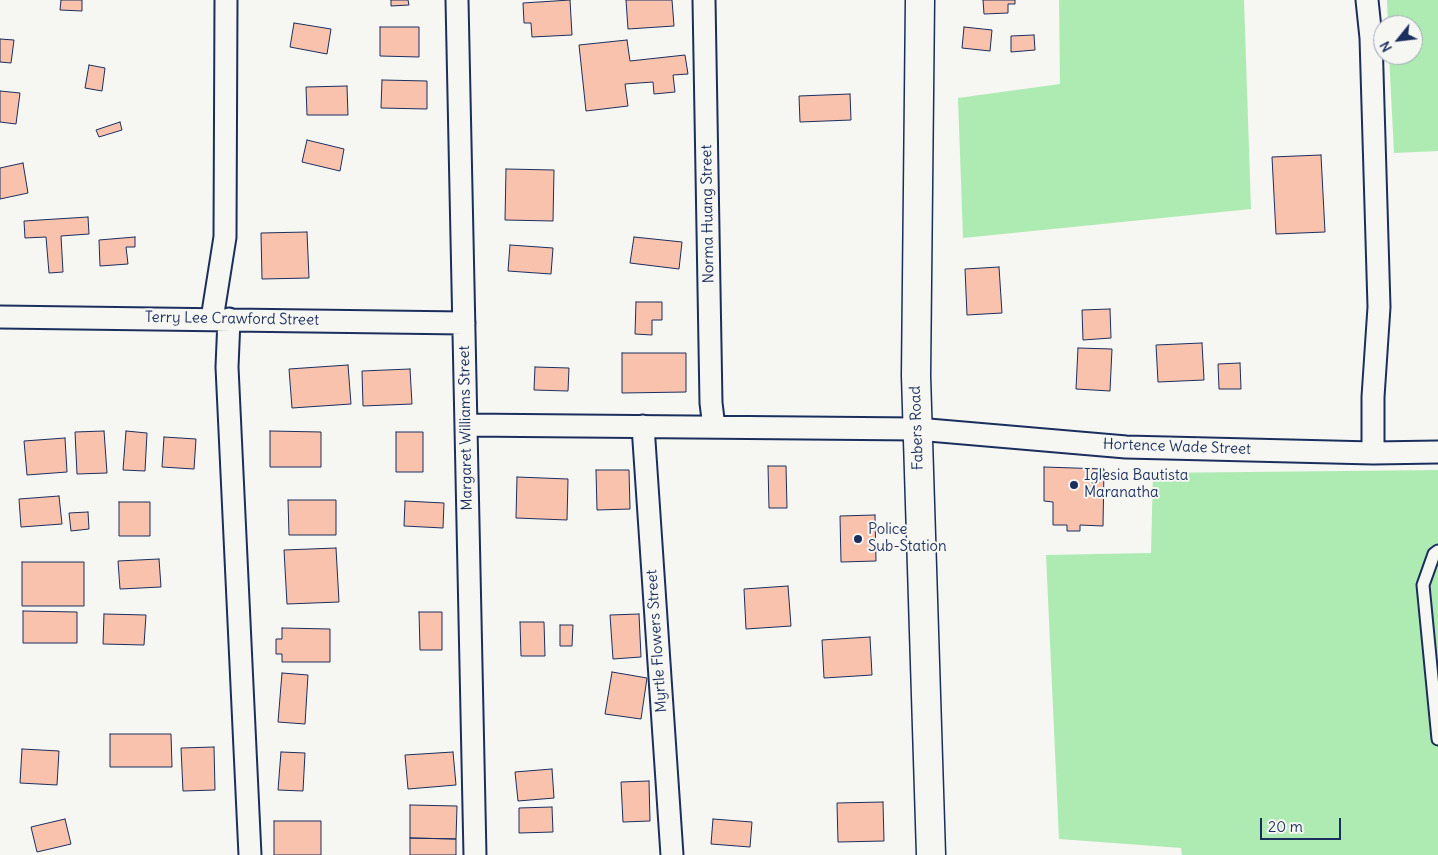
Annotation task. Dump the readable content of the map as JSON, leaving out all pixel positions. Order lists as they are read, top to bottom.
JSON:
{
  "streets": {
    "main road": ["Fabers Road"],
    "street": [
      "Norma Huang Street",
      "Terry Lee Crawford Street",
      "Margaret Williams Street",
      "Hortence Wade Street",
      "Myrtle Flowers Street"
    ]
  },
  "crossings": [
    ["Norma Huang Street", "Hortence Wade Street"],
    ["Terry Lee Crawford Street", "Margaret Williams Street"],
    ["Margaret Williams Street", "Hortence Wade Street"],
    ["Fabers Road", "Hortence Wade Street"],
    ["Hortence Wade Street", "Myrtle Flowers Street"]
  ],
  "places": ["Iglesia Bautista Maranatha", "Police Sub-Station"],
  "scale_bar": "20 m",
  "north": "bottom left"
}
